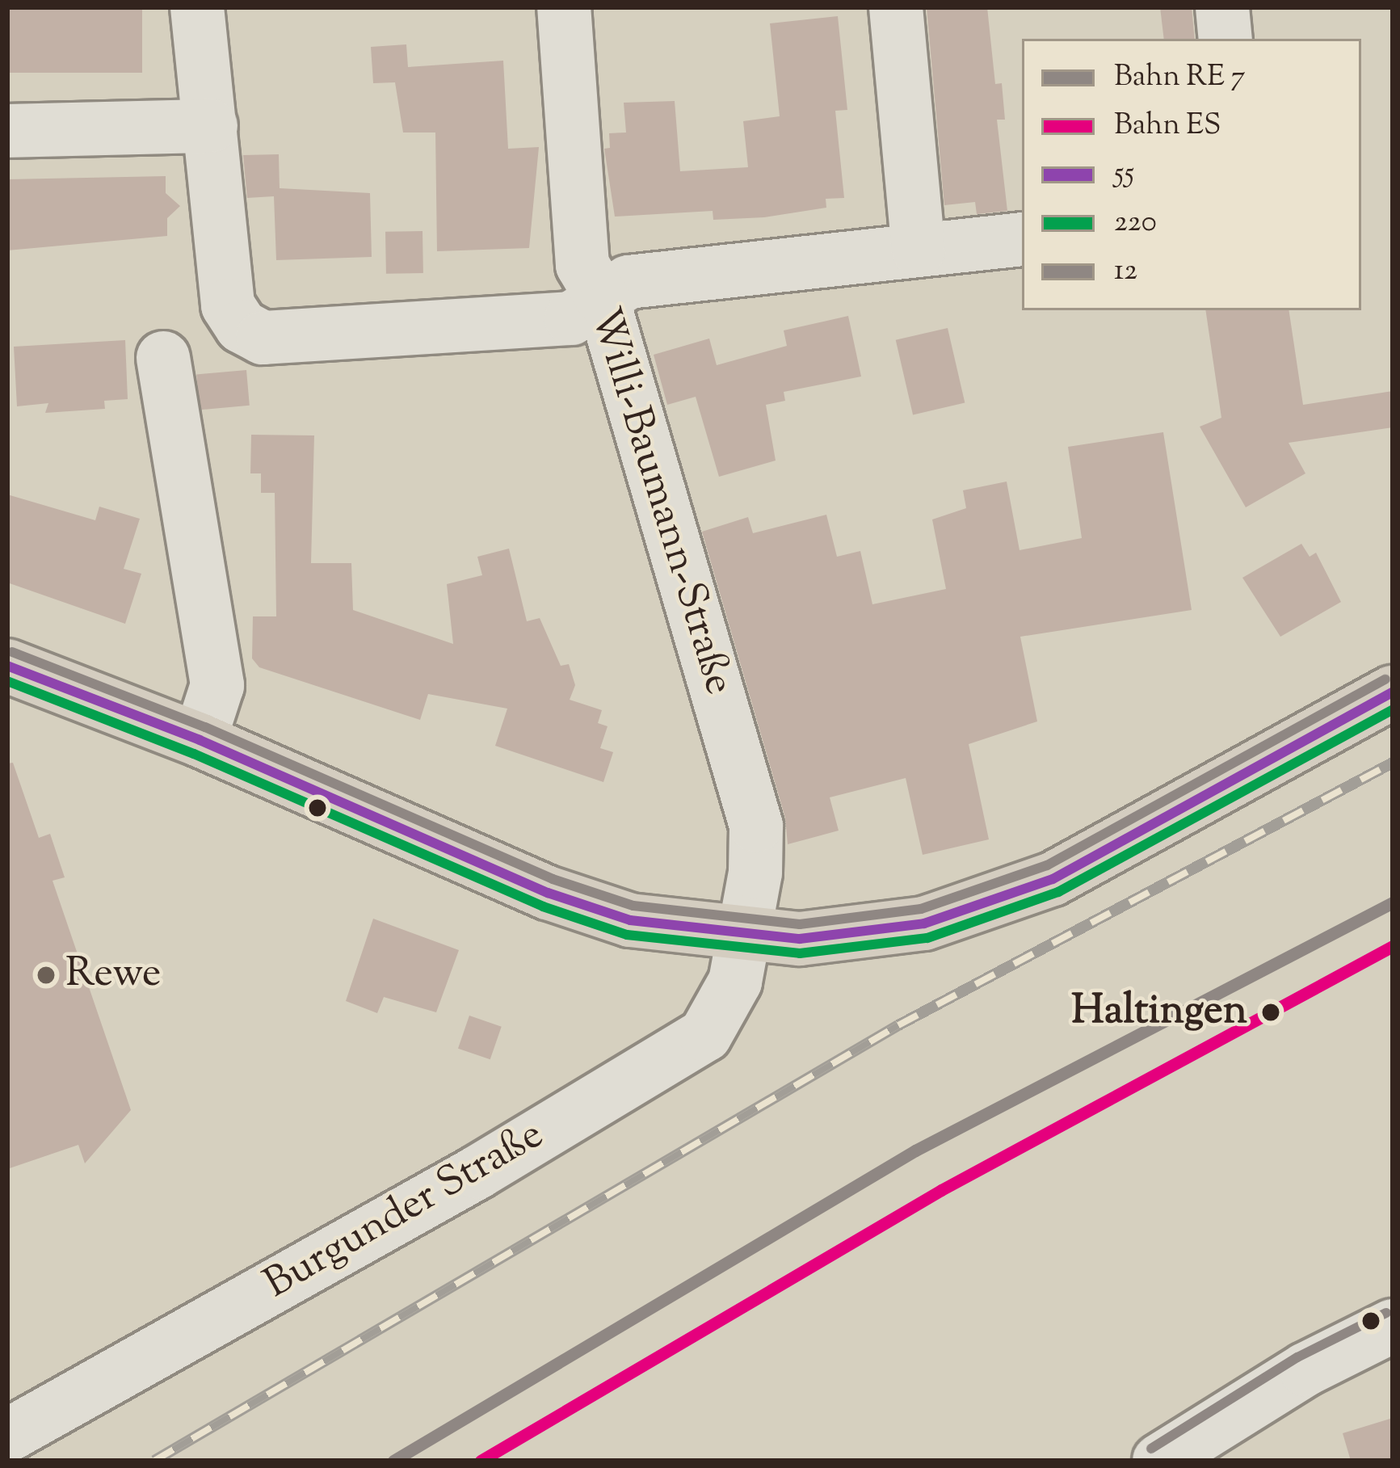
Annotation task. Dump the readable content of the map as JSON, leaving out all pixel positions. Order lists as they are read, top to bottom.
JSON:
{
  "streets": {
    "street": ["Willi-Baumann-Straße", "Burgunder Straße"]
  },
  "crossings": [
    ["Willi-Baumann-Straße", "Burgunder Straße"]
  ],
  "places": ["Rewe", "Haltingen"],
  "lines": [
    "transit line 12",
    "transit line 55",
    "transit line 220",
    "rail line ES"
  ],
  "legend": [
    "Bahn RE 7",
    "Bahn ES",
    "55",
    "220",
    "12"
  ]
}
